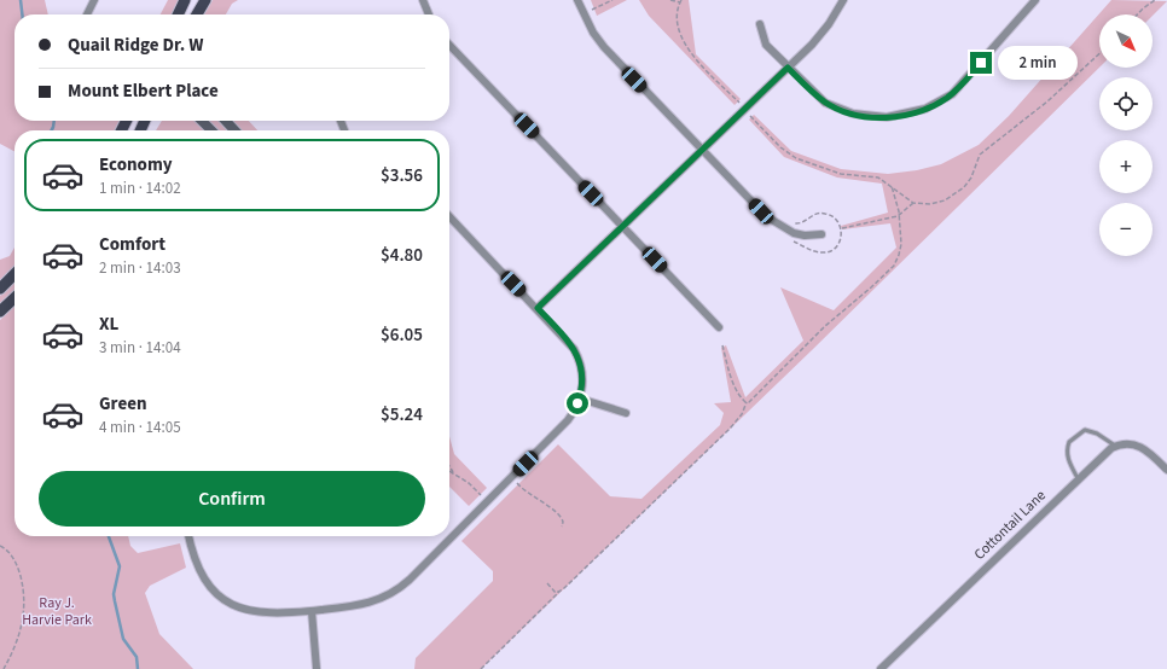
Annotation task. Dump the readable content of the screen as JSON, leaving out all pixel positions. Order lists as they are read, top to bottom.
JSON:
{
  "streets": {
    "street": ["Cottontail Lane"]
  },
  "parks": ["Ray J. Harvie Park"],
  "north": "bottom right",
  "page": {
    "map_buttons": ["+", "−"],
    "banner": ["Quail Ridge Dr. W", "Mount Elbert Place"],
    "bubble": "2 min",
    "list": [
      {
        "name": "Economy",
        "note": "1 min · 14:02",
        "value": "$3.56"
      },
      {
        "name": "Comfort",
        "note": "2 min · 14:03",
        "value": "$4.80"
      },
      {
        "name": "XL",
        "note": "3 min · 14:04",
        "value": "$6.05"
      },
      {
        "name": "Green",
        "note": "4 min · 14:05",
        "value": "$5.24"
      }
    ],
    "buttons": "Confirm"
  }
}
